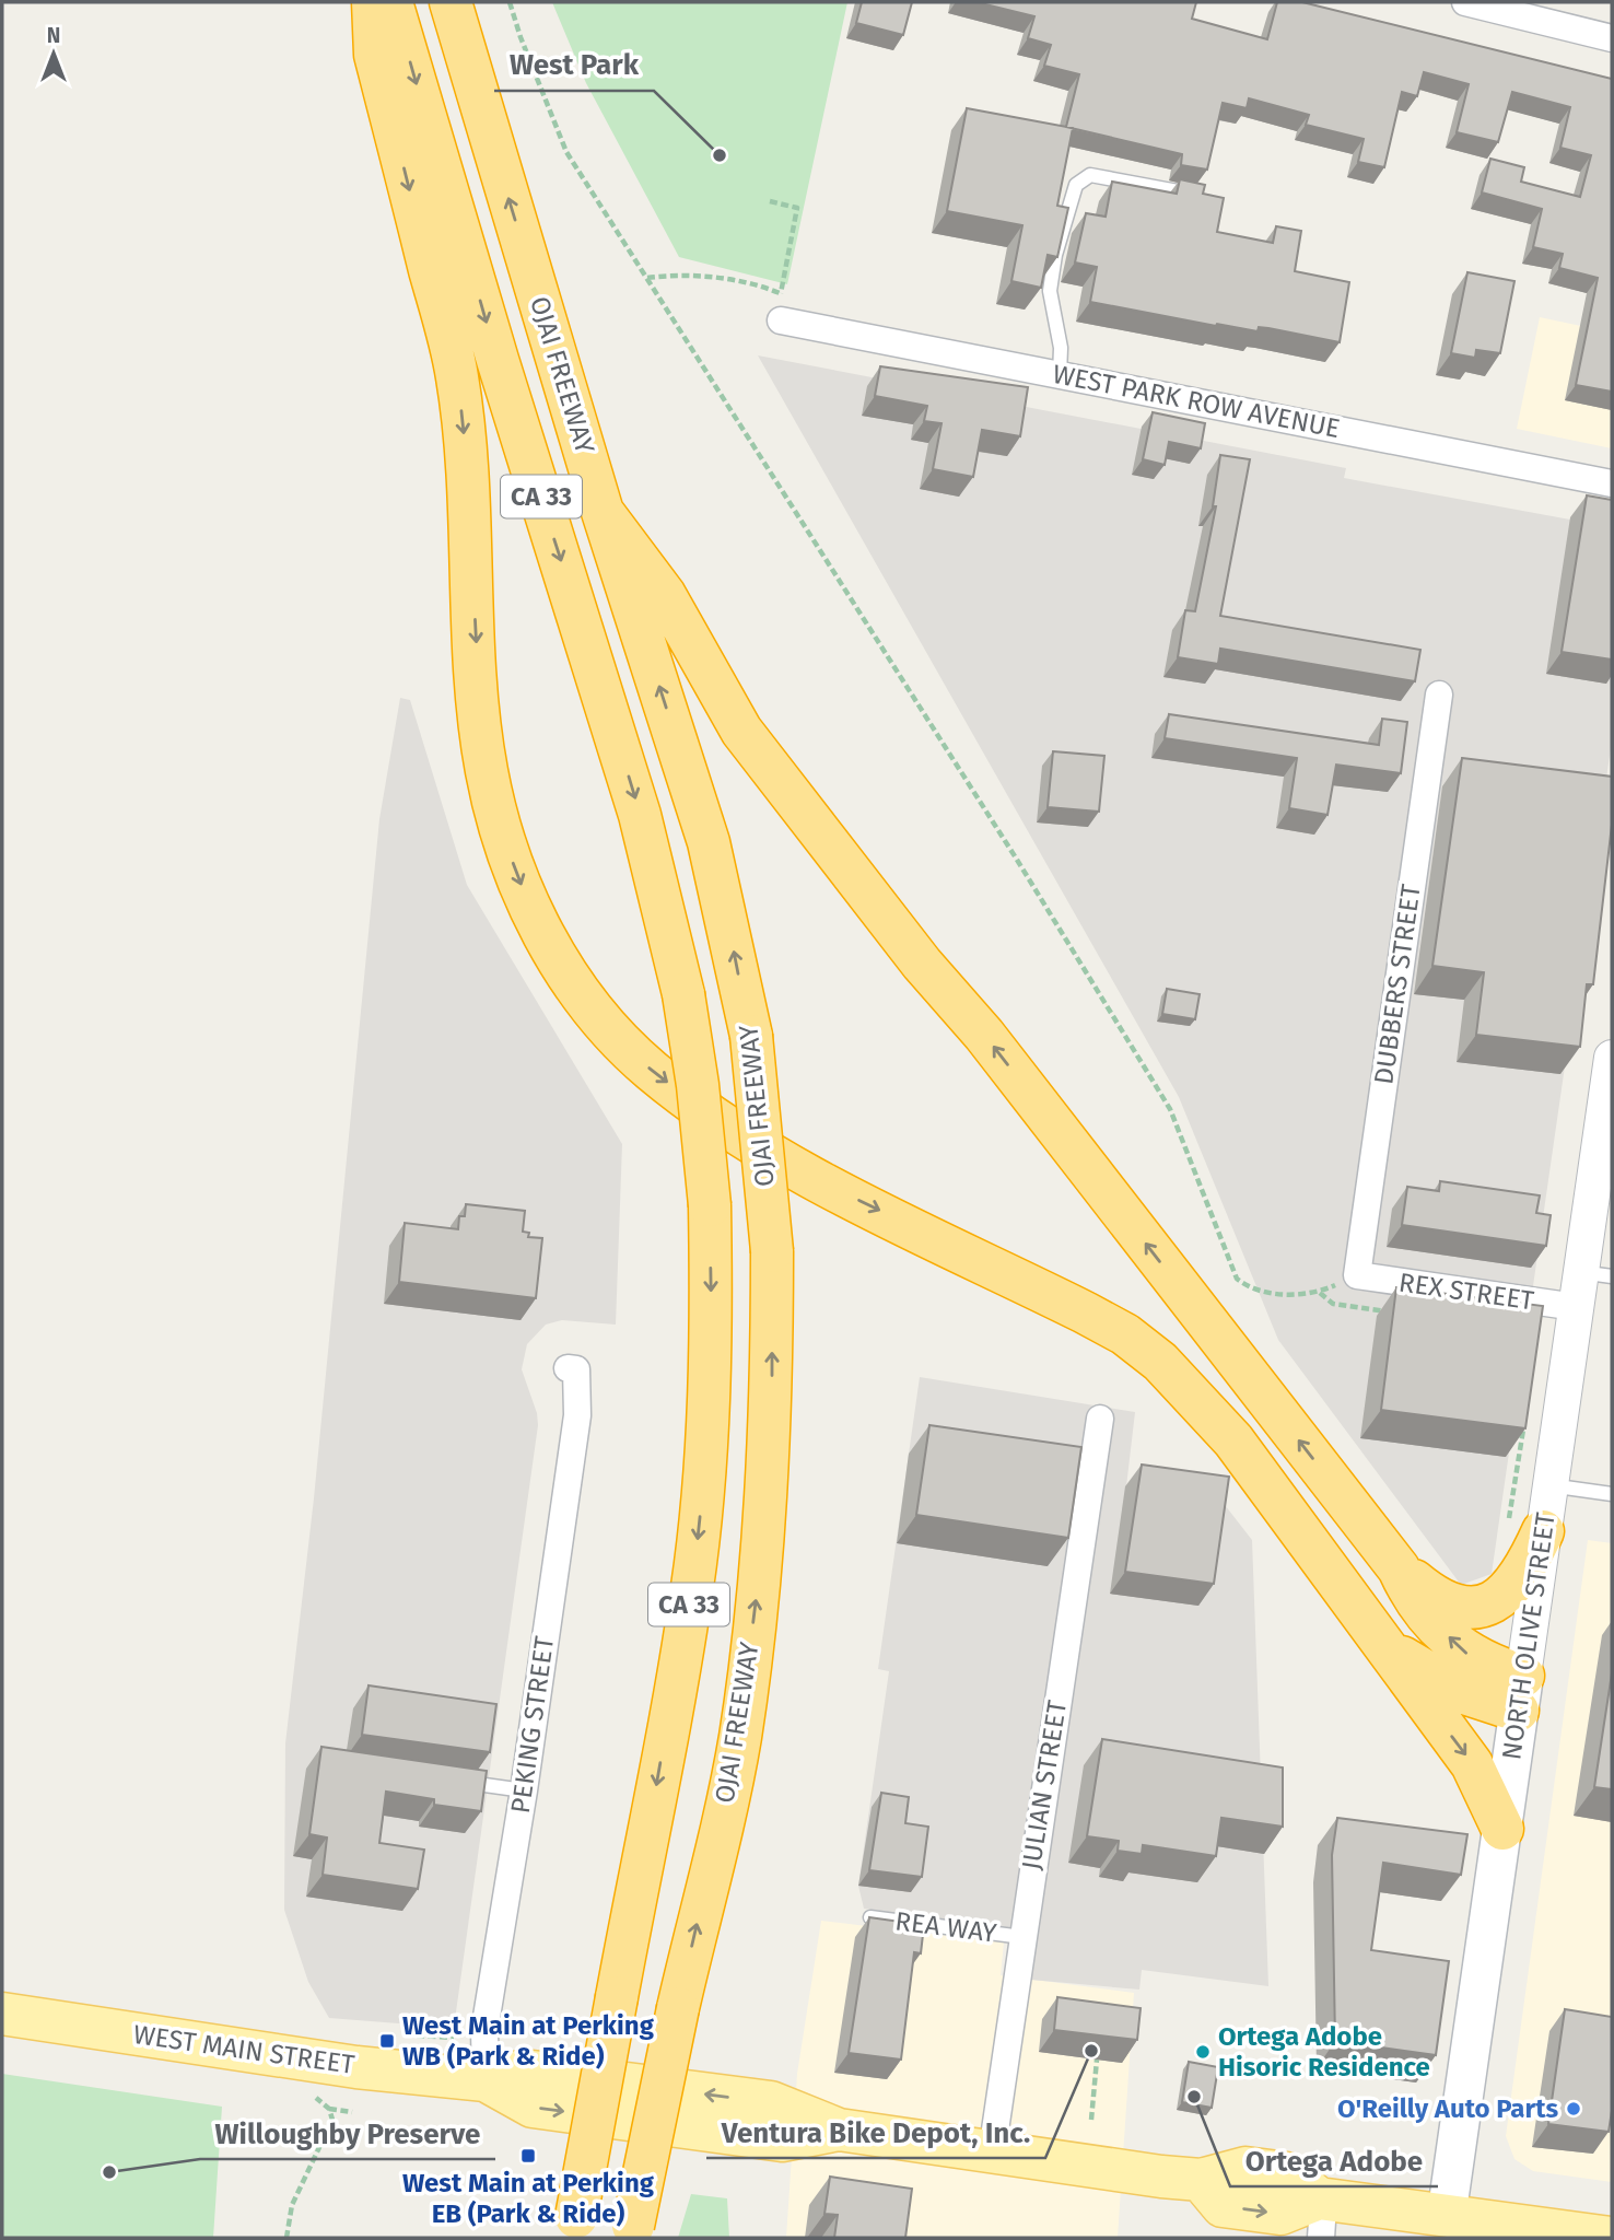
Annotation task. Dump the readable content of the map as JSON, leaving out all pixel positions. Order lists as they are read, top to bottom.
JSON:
{
  "streets": {
    "highway": ["OJAI FREEWAY", "CA 33"],
    "main road": ["NORTH OLIVE STREET", "WEST MAIN STREET"],
    "street": [
      "WEST PARK ROW AVENUE",
      "DUBBERS STREET",
      "REX STREET",
      "PEKING STREET",
      "JULIAN STREET"
    ],
    "lane": ["REA WAY"]
  },
  "crossings": [
    ["DUBBERS STREET", "REX STREET"],
    ["REX STREET", "NORTH OLIVE STREET"],
    ["NORTH OLIVE STREET", "WEST MAIN STREET"],
    ["PEKING STREET", "WEST MAIN STREET"],
    ["JULIAN STREET", "REA WAY"],
    ["JULIAN STREET", "WEST MAIN STREET"]
  ],
  "places": {
    "other": [
      "West Park",
      "Ventura Bike Depot, Inc.",
      "Ortega Adobe Hisoric Residence",
      "Ortega Adobe",
      "O'Reilly Auto Parts",
      "Willoughby Preserve"
    ],
    "transit": ["West Main at Perking WB (Park & Ride)", "West Main at Perking EB (Park & Ride)"]
  },
  "north": "top"
}
